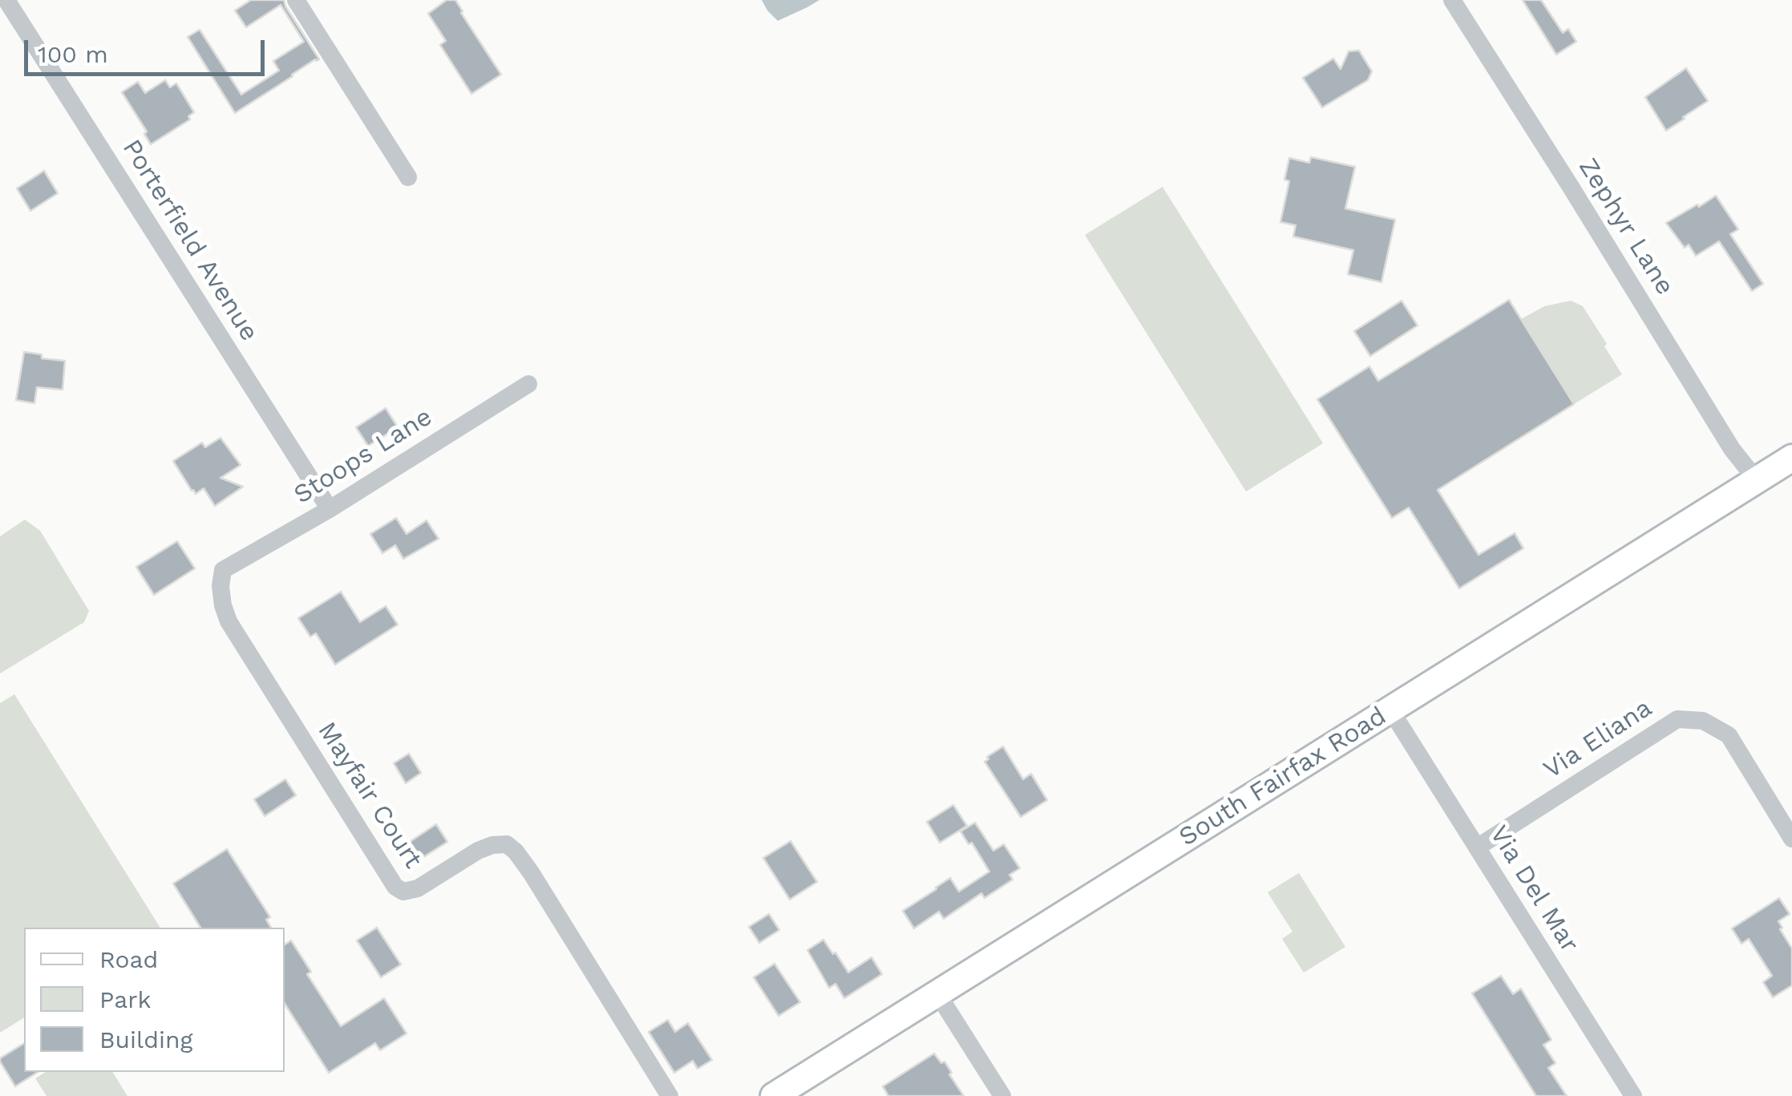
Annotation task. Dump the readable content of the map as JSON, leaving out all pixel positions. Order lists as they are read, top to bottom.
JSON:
{
  "streets": {
    "street": [
      "Zephyr Lane",
      "Porterfield Avenue",
      "Stoops Lane",
      "Via Eliana",
      "South Fairfax Road",
      "Mayfair Court",
      "Via Del Mar"
    ]
  },
  "crossings": [
    ["Zephyr Lane", "South Fairfax Road"],
    ["Porterfield Avenue", "Stoops Lane"],
    ["Stoops Lane", "Mayfair Court"],
    ["Via Eliana", "Via Del Mar"],
    ["South Fairfax Road", "Via Del Mar"]
  ],
  "legend": ["Road", "Park", "Building"],
  "scale_bar": "100 m"
}
